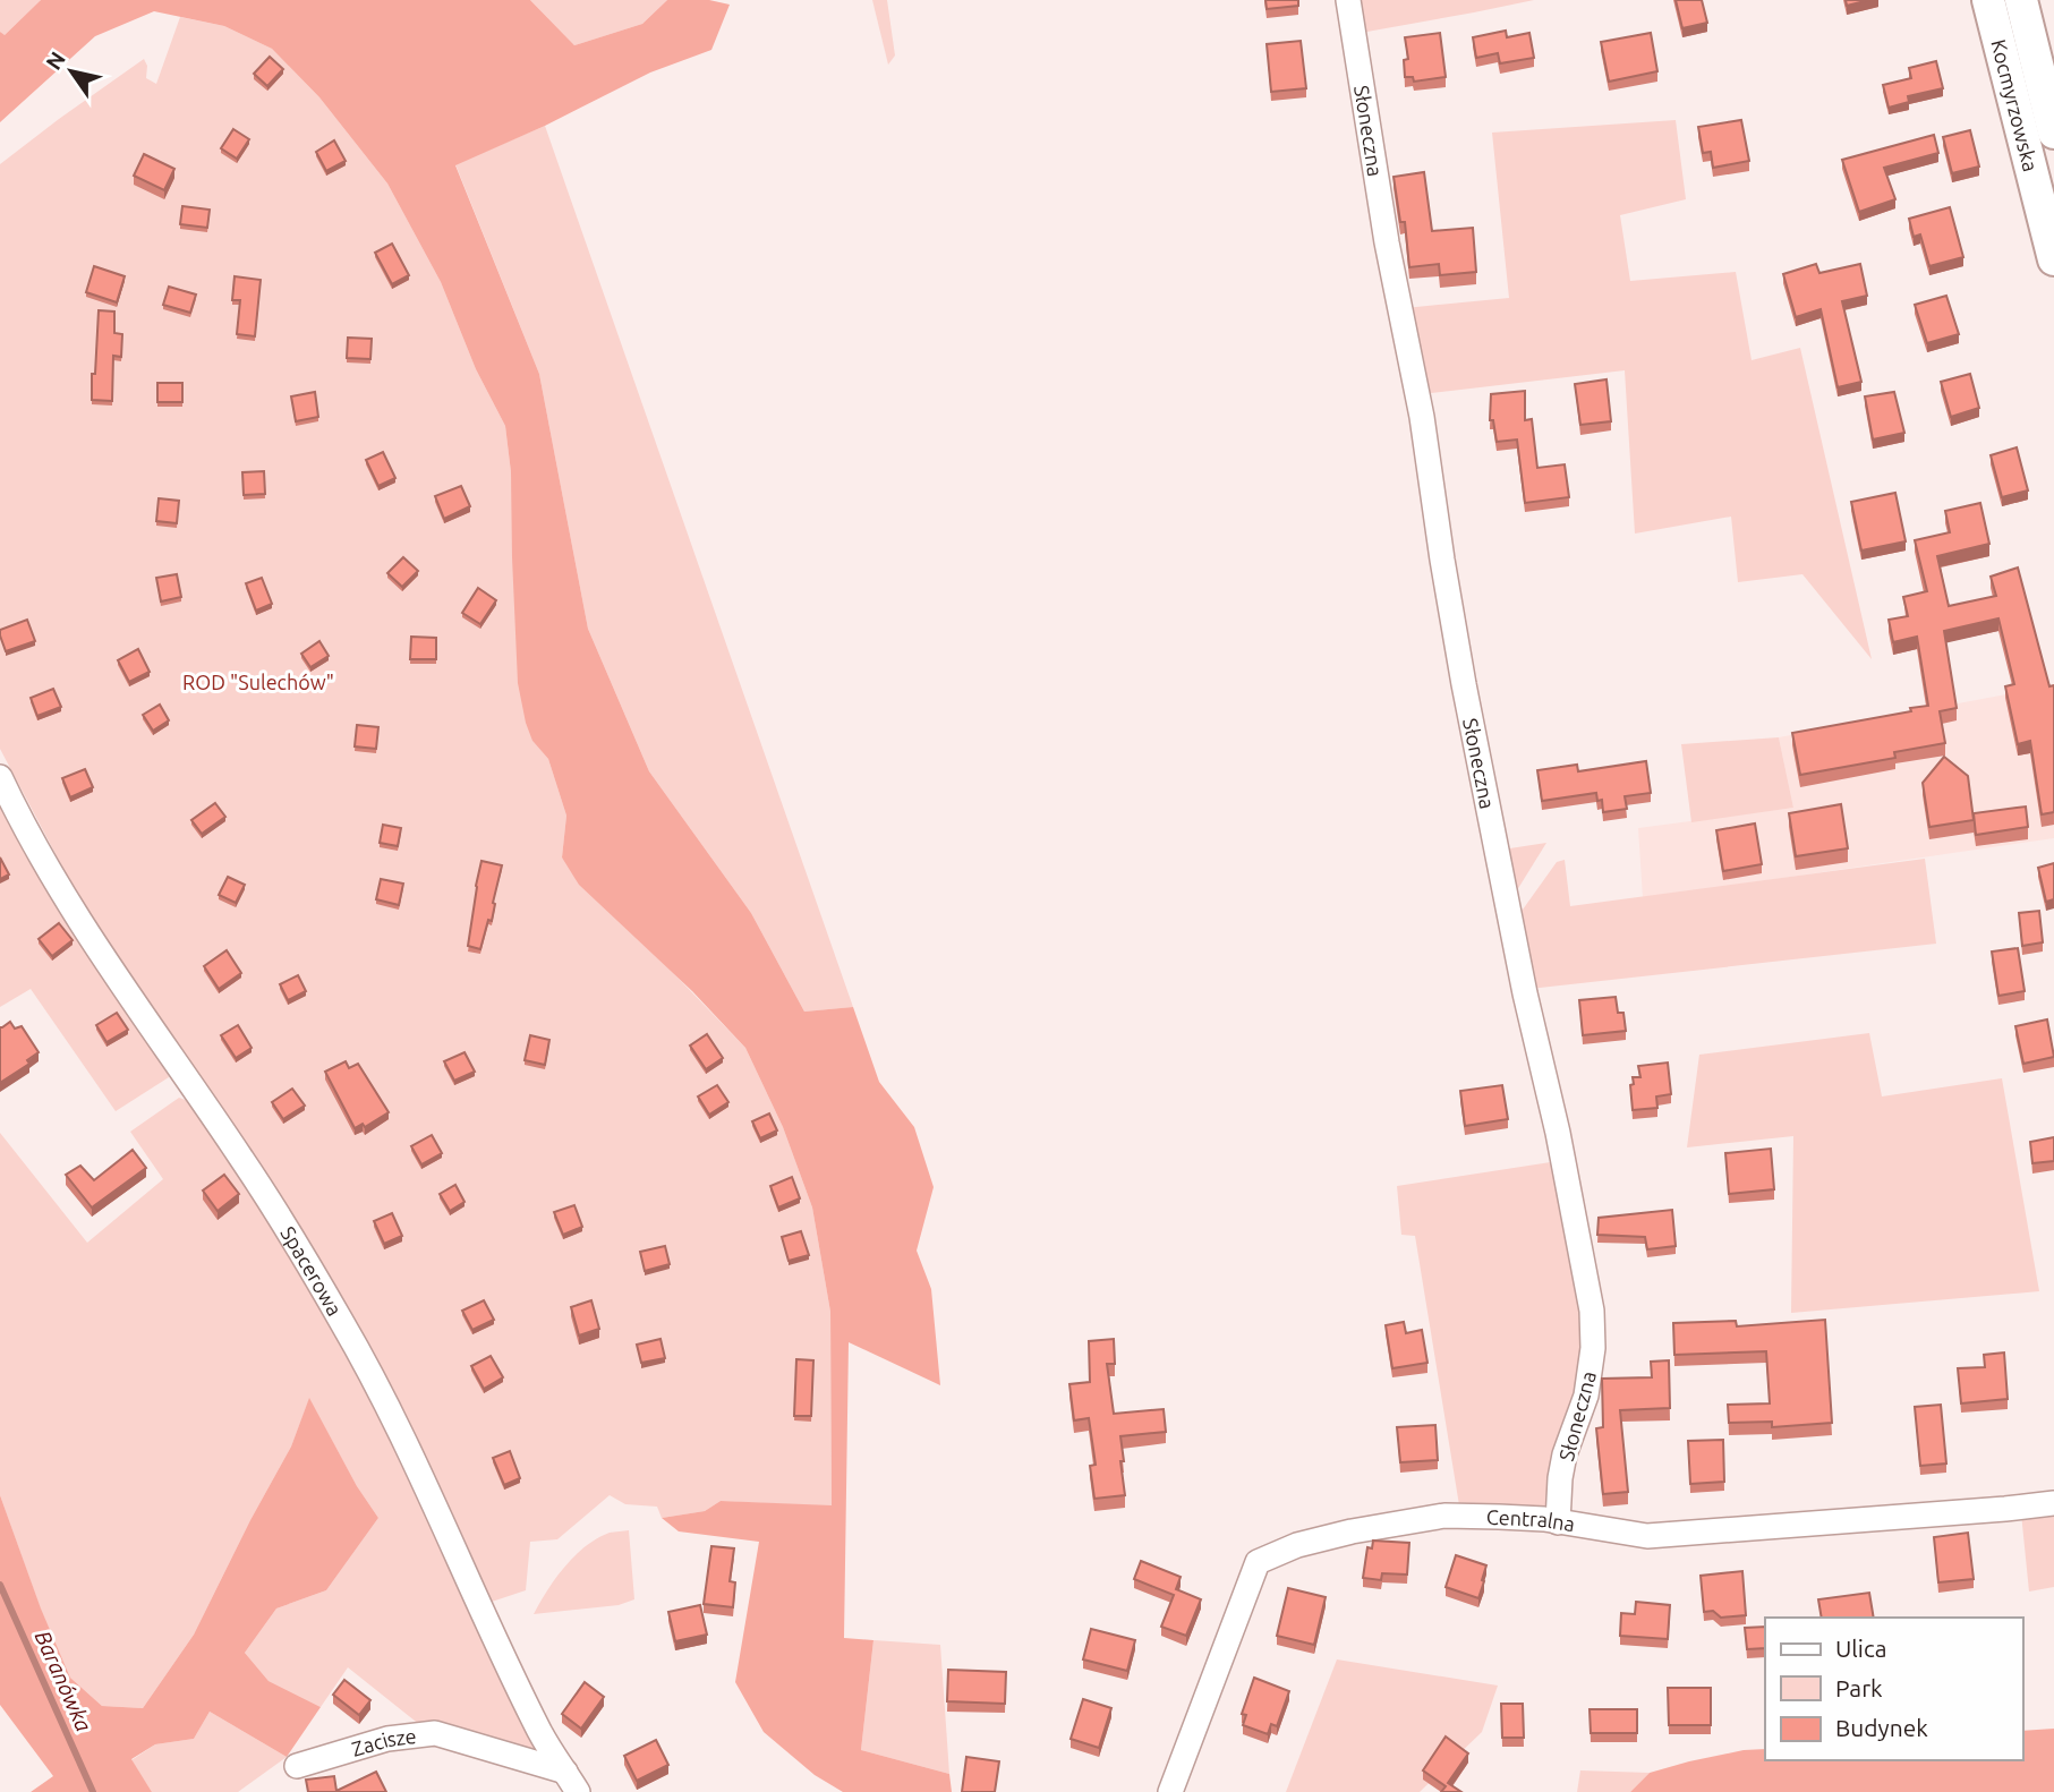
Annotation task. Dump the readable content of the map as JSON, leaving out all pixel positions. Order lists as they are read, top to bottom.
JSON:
{
  "streets": {
    "main road": ["Kocmyrzowska"],
    "street": [
      "Słoneczna",
      "Spacerowa",
      "Centralna",
      "Zacisze"
    ]
  },
  "crossings": [
    ["Słoneczna", "Centralna"],
    ["Spacerowa", "Zacisze"]
  ],
  "water": ["Baranówka"],
  "parks": ["ROD \"Sulechów\""],
  "legend": ["Ulica", "Park", "Budynek"],
  "north": "top left"
}
